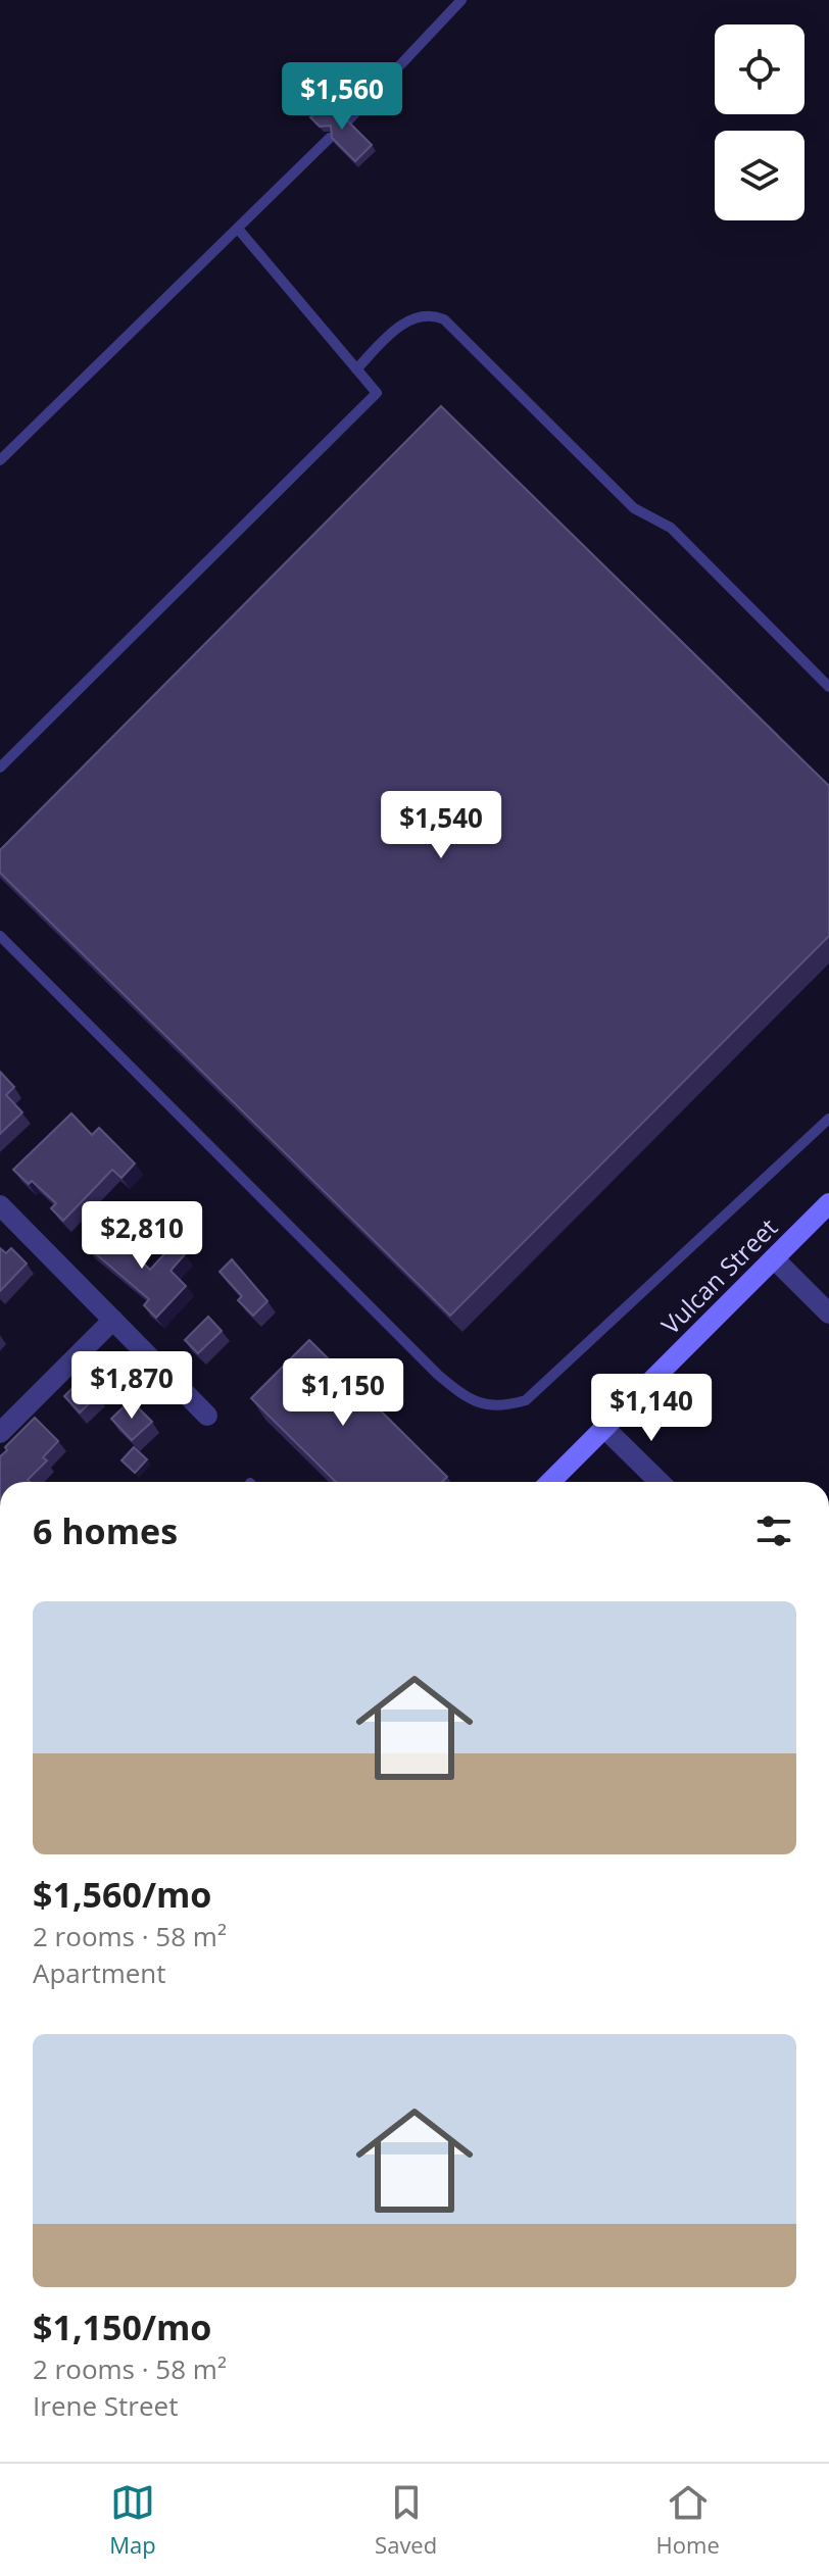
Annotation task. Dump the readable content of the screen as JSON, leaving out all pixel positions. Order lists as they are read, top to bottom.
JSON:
{
  "streets": {
    "street": ["Vulcan Street"]
  },
  "page": {
    "price": [
      "$1,560",
      "$1,540",
      "$2,810",
      "$1,870",
      "$1,150",
      "$1,140"
    ],
    "heading": "6 homes",
    "list": [
      {
        "name": "$1,560/mo",
        "note": "2 rooms · 58 m² · Apartment"
      },
      {
        "name": "$1,150/mo",
        "note": "2 rooms · 58 m² · Irene Street"
      }
    ],
    "tabs": ["Map", "Saved", "Home"]
  }
}
